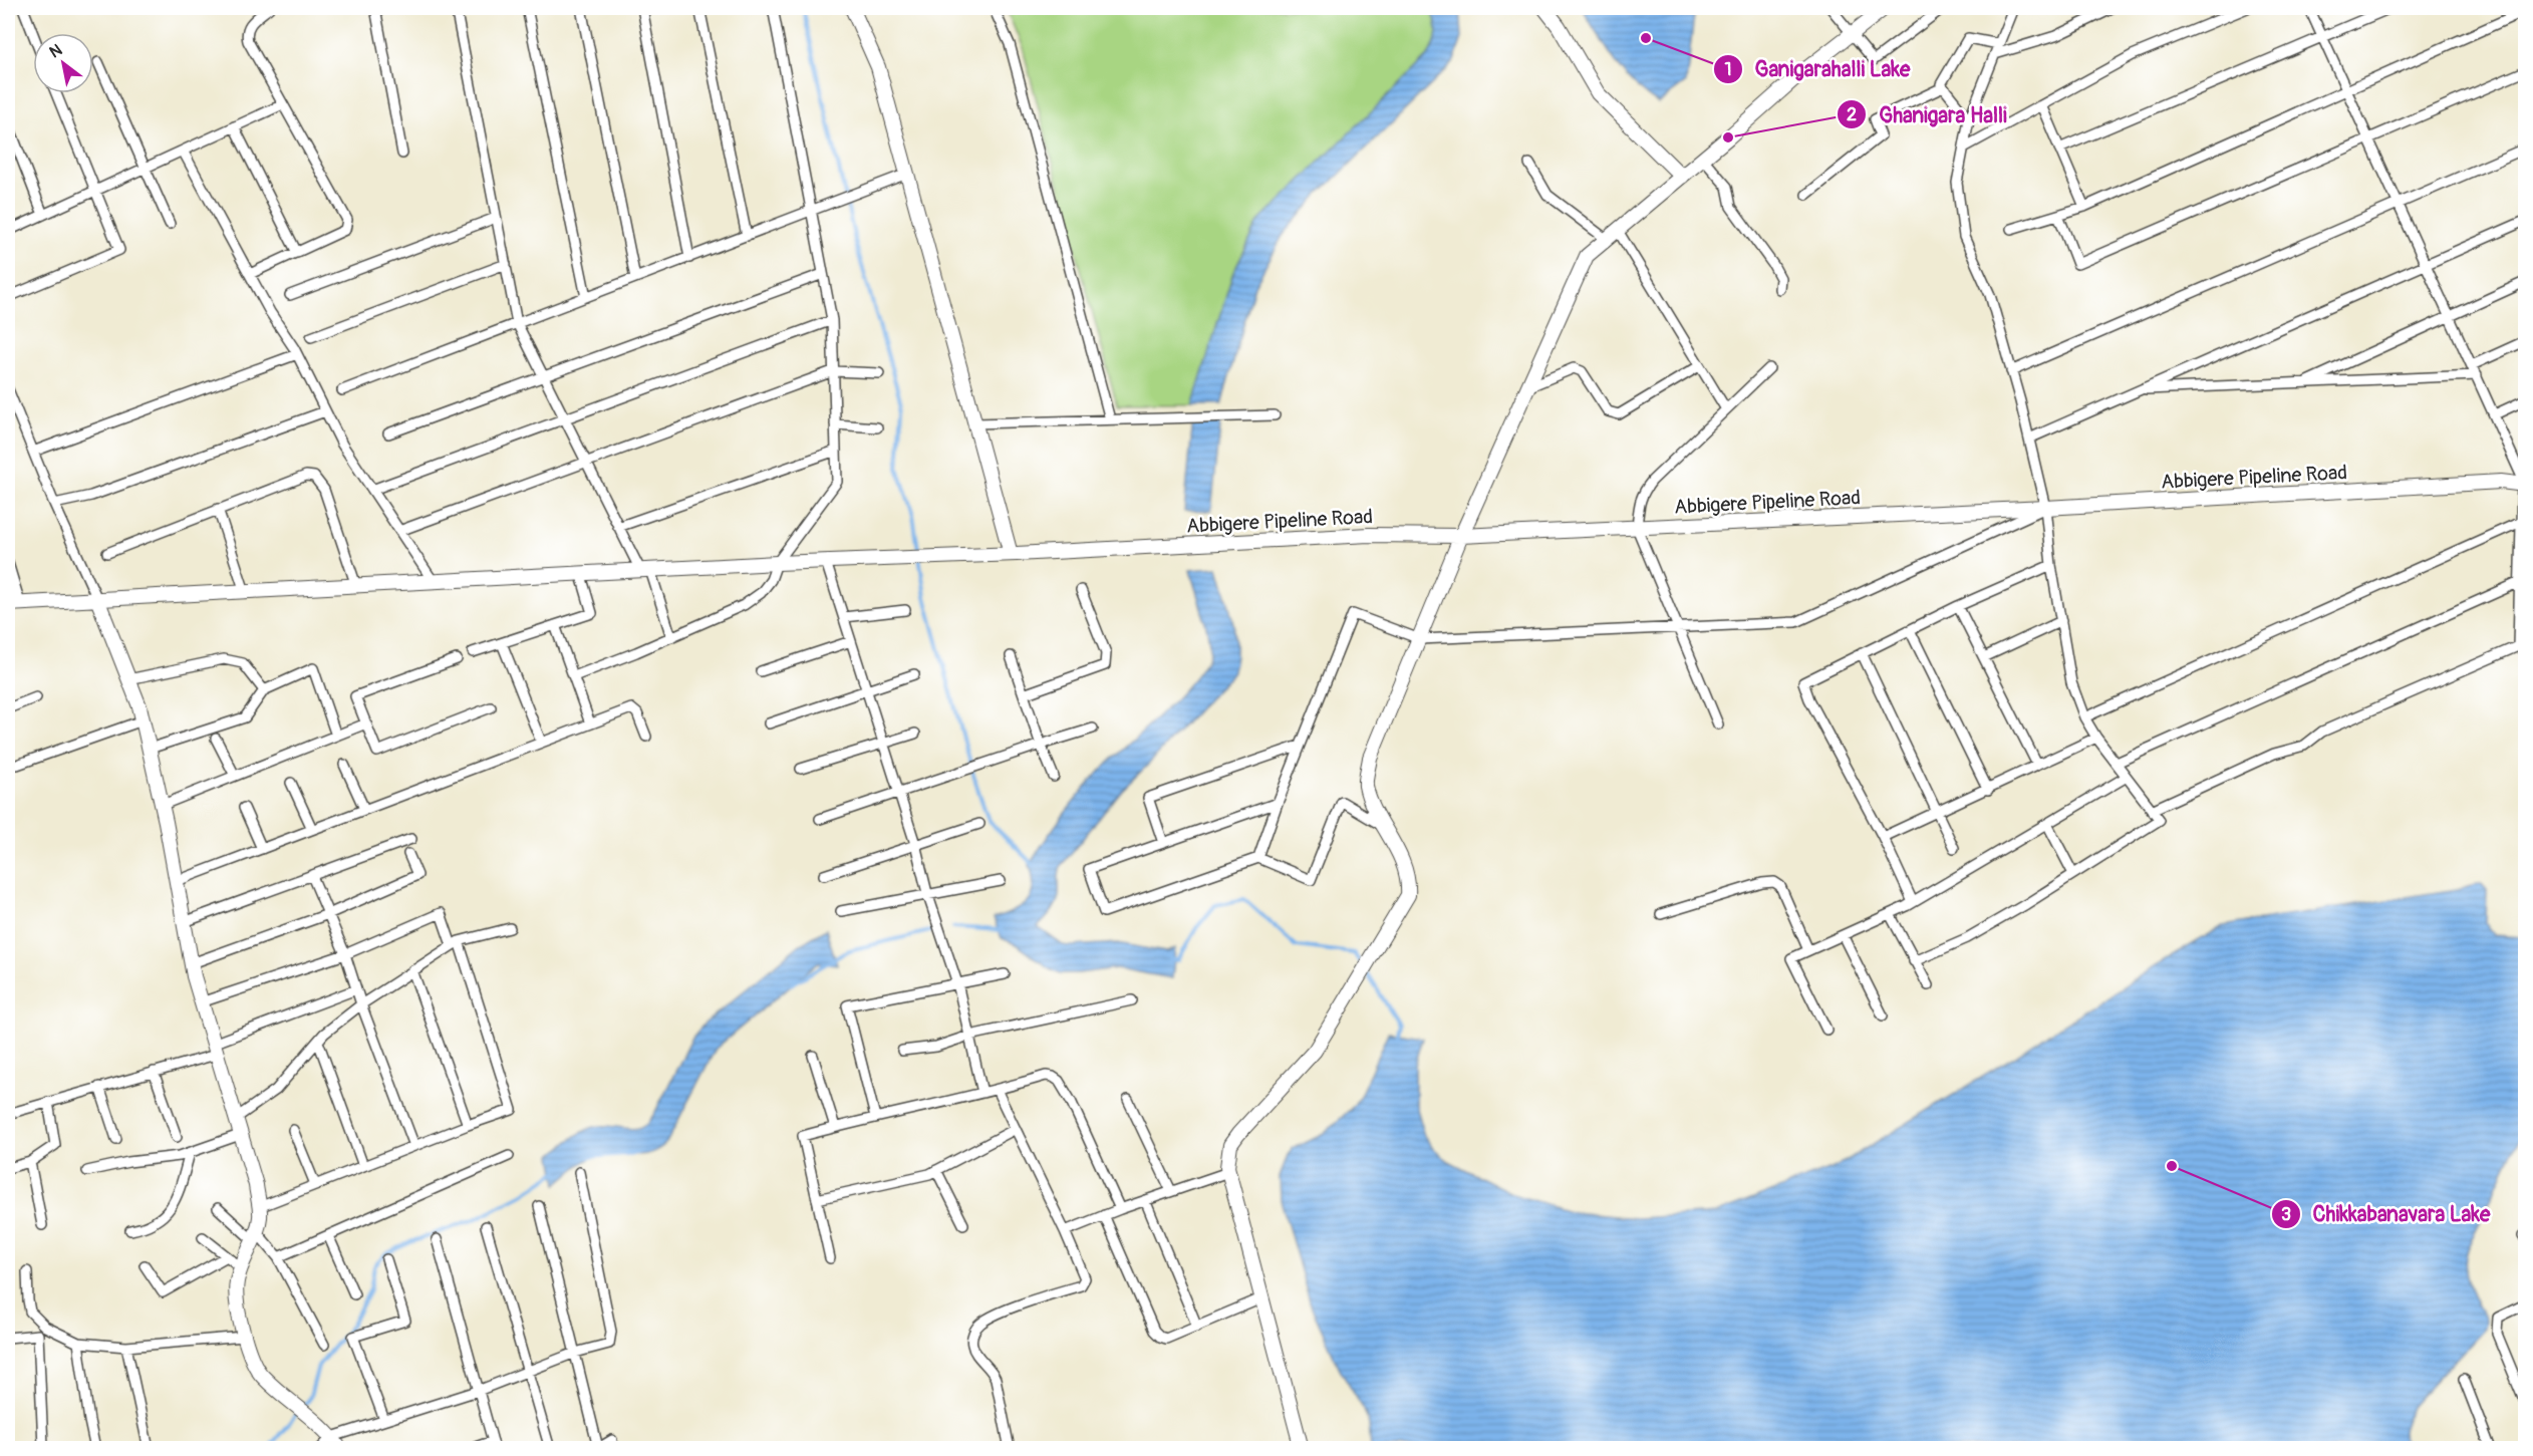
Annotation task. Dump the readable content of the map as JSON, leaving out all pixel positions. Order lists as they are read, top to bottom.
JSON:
{
  "streets": {
    "street": ["Abbigere Pipeline Road"]
  },
  "places": ["Ganigarahalli Lake", "Ghanigara Halli", "Chikkabanavara Lake"],
  "north": "top left"
}
